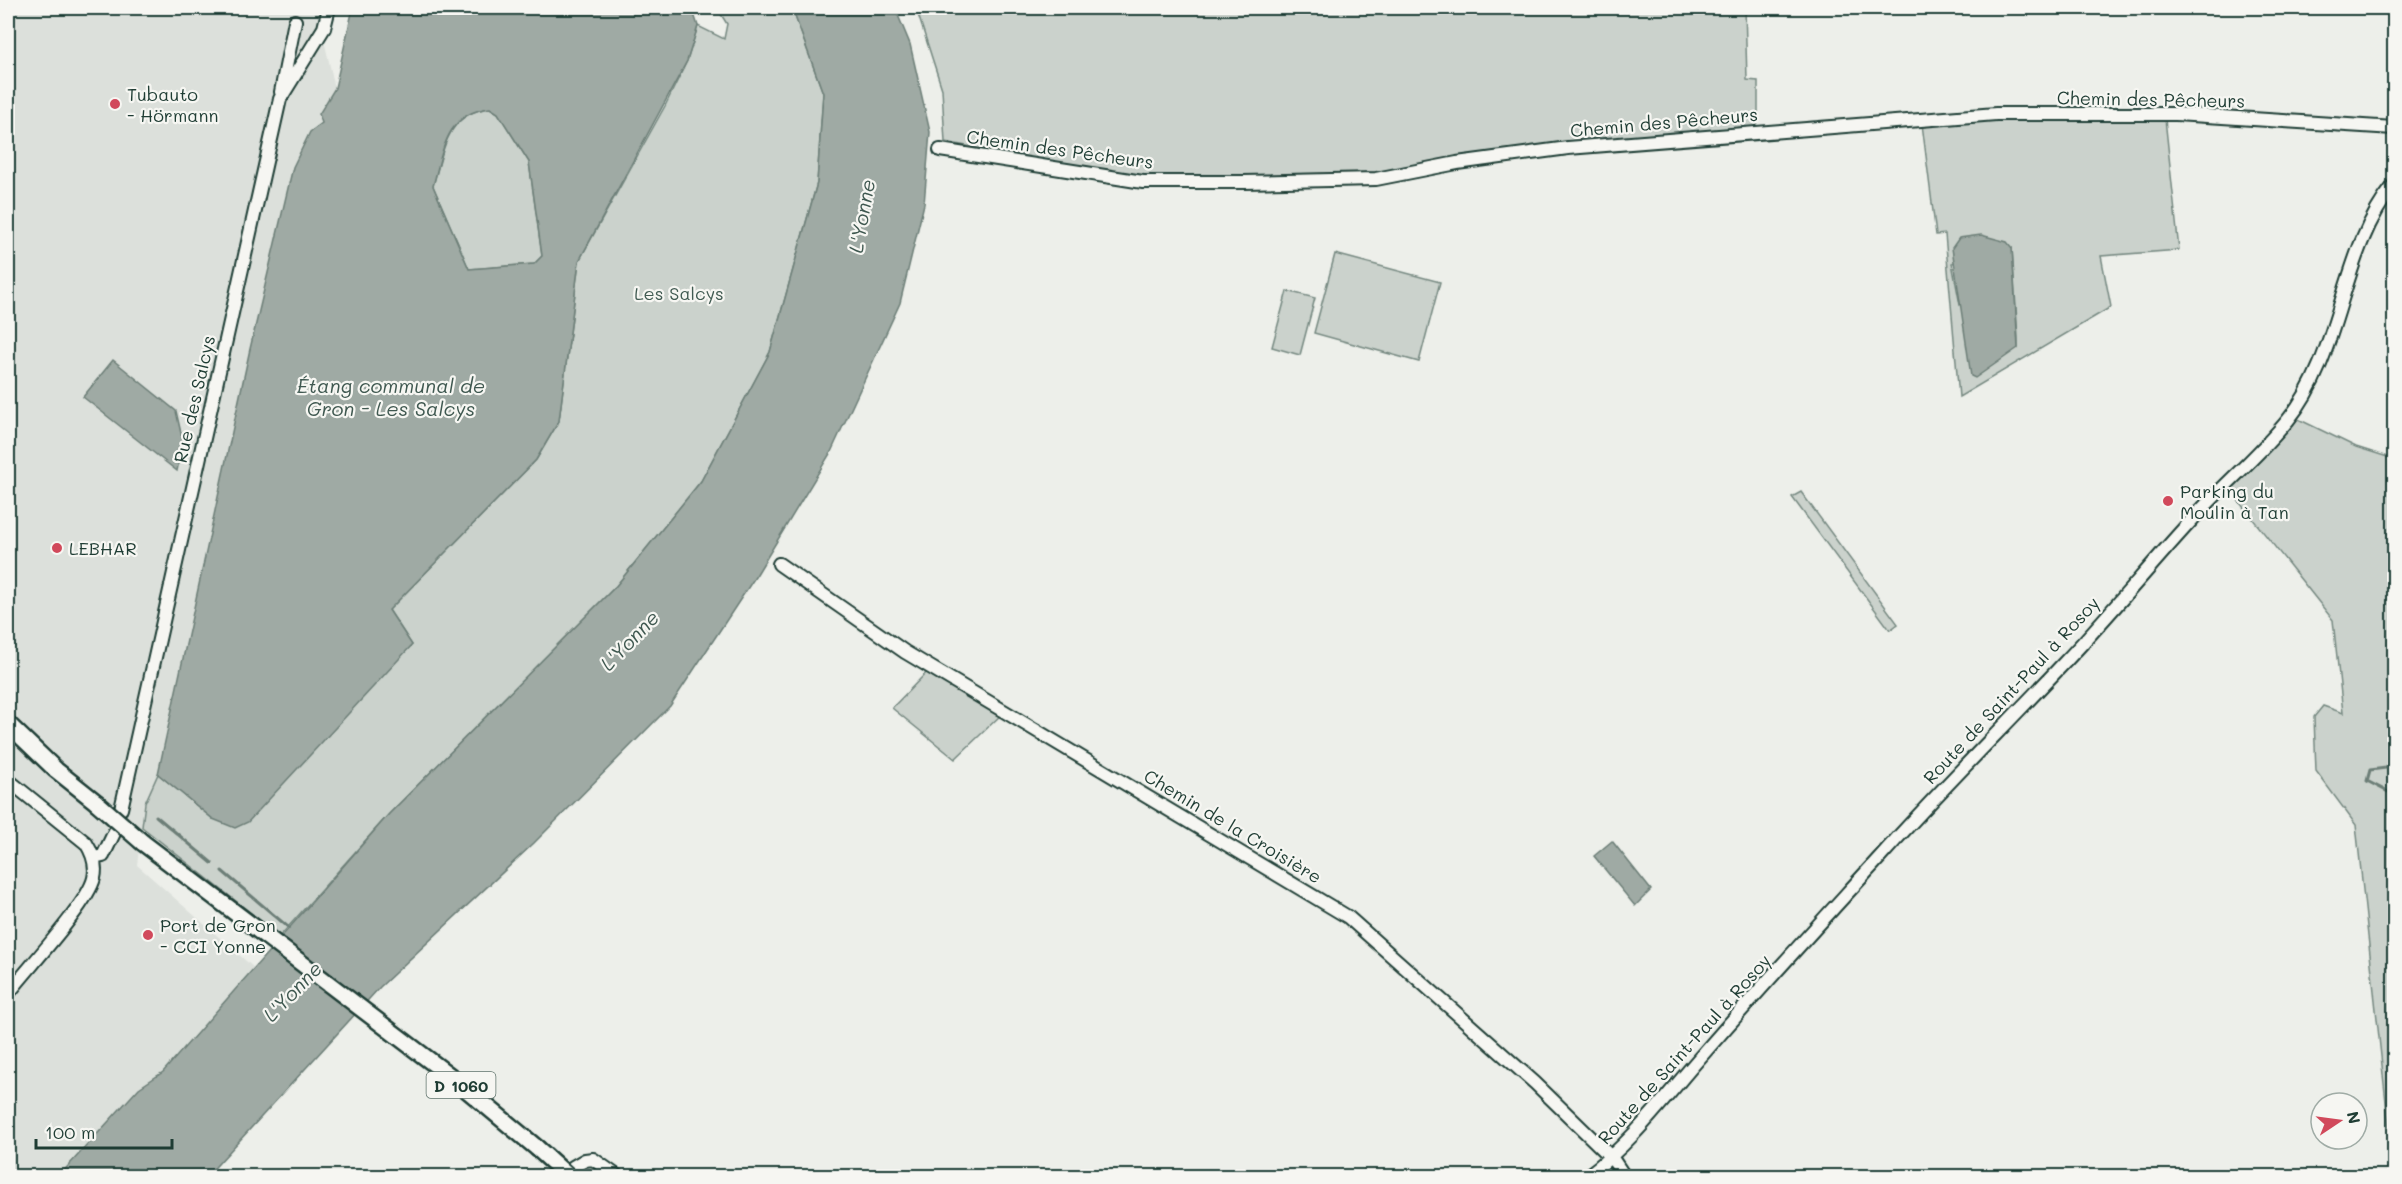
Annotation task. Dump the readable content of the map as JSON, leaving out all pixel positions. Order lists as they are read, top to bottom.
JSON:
{
  "streets": {
    "main road": ["D 1060"],
    "street": [
      "Chemin des Pêcheurs",
      "Rue des Salcys",
      "Route de Saint-Paul à Rosoy",
      "Chemin de la Croisière"
    ]
  },
  "crossings": [
    ["Route de Saint-Paul à Rosoy", "Chemin de la Croisière"]
  ],
  "water": ["L'Yonne", "Étang communal de Gron - Les Salcys"],
  "parks": ["Les Salcys"],
  "places": [
    "Tubauto - Hörmann",
    "Parking du Moulin à Tan",
    "LEBHAR",
    "Port de Gron - CCI Yonne"
  ],
  "scale_bar": "100 m",
  "north": "right"
}
